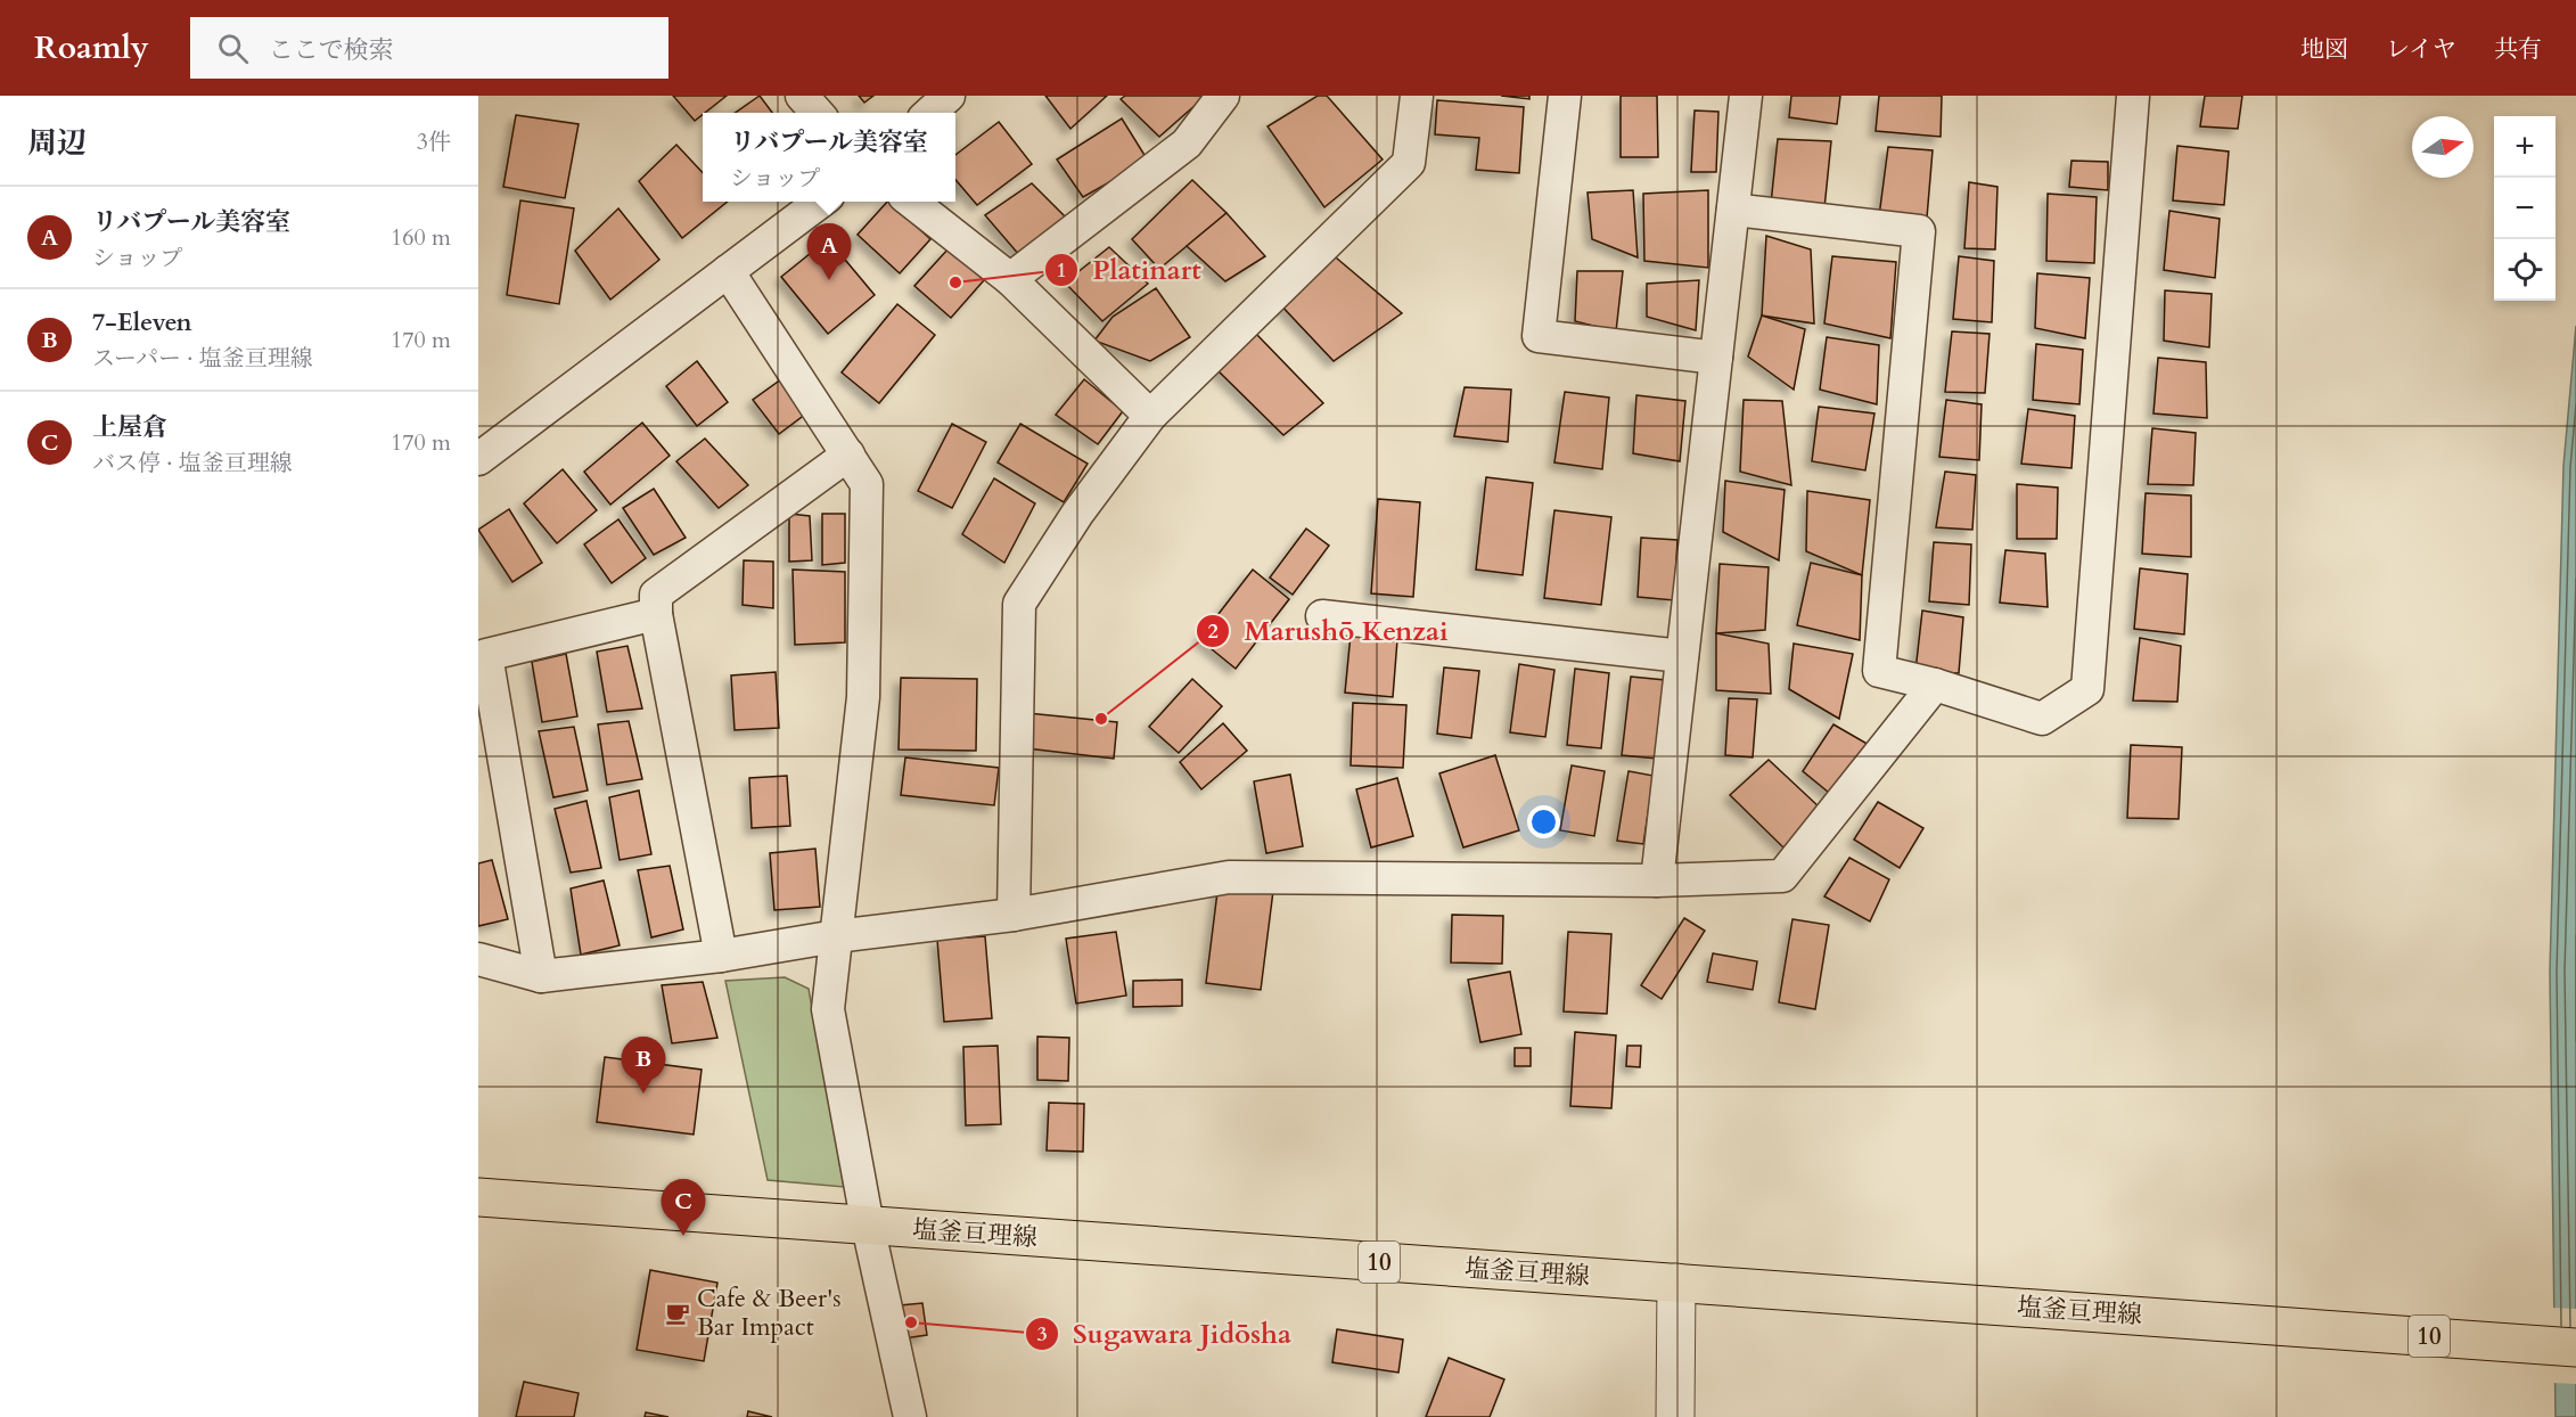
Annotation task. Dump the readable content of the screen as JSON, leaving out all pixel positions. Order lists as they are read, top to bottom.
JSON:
{
  "streets": {
    "main road": ["塩釜亘理線", "10"]
  },
  "places": {
    "other": ["Platinart", "Marushō Kenzai", "Sugawara Jidōsha"],
    "cafe": ["Cafe & Beer's Bar Impact"]
  },
  "north": "right",
  "page": {
    "header": "Roamly",
    "search": "ここで検索",
    "nav": ["地図", "レイヤ", "共有"],
    "heading": ["周辺", "3件"],
    "popup": ["リバプール美容室", "ショップ"],
    "map_buttons": ["+", "−"],
    "list": [
      {
        "mark": "A",
        "name": "リバプール美容室",
        "note": "ショップ",
        "value": "160 m"
      },
      {
        "mark": "B",
        "name": "7-Eleven",
        "note": "スーパー · 塩釜亘理線",
        "value": "170 m"
      },
      {
        "mark": "C",
        "name": "上屋倉",
        "note": "バス停 · 塩釜亘理線",
        "value": "170 m"
      }
    ],
    "pins": ["A", "B", "C"]
  }
}
